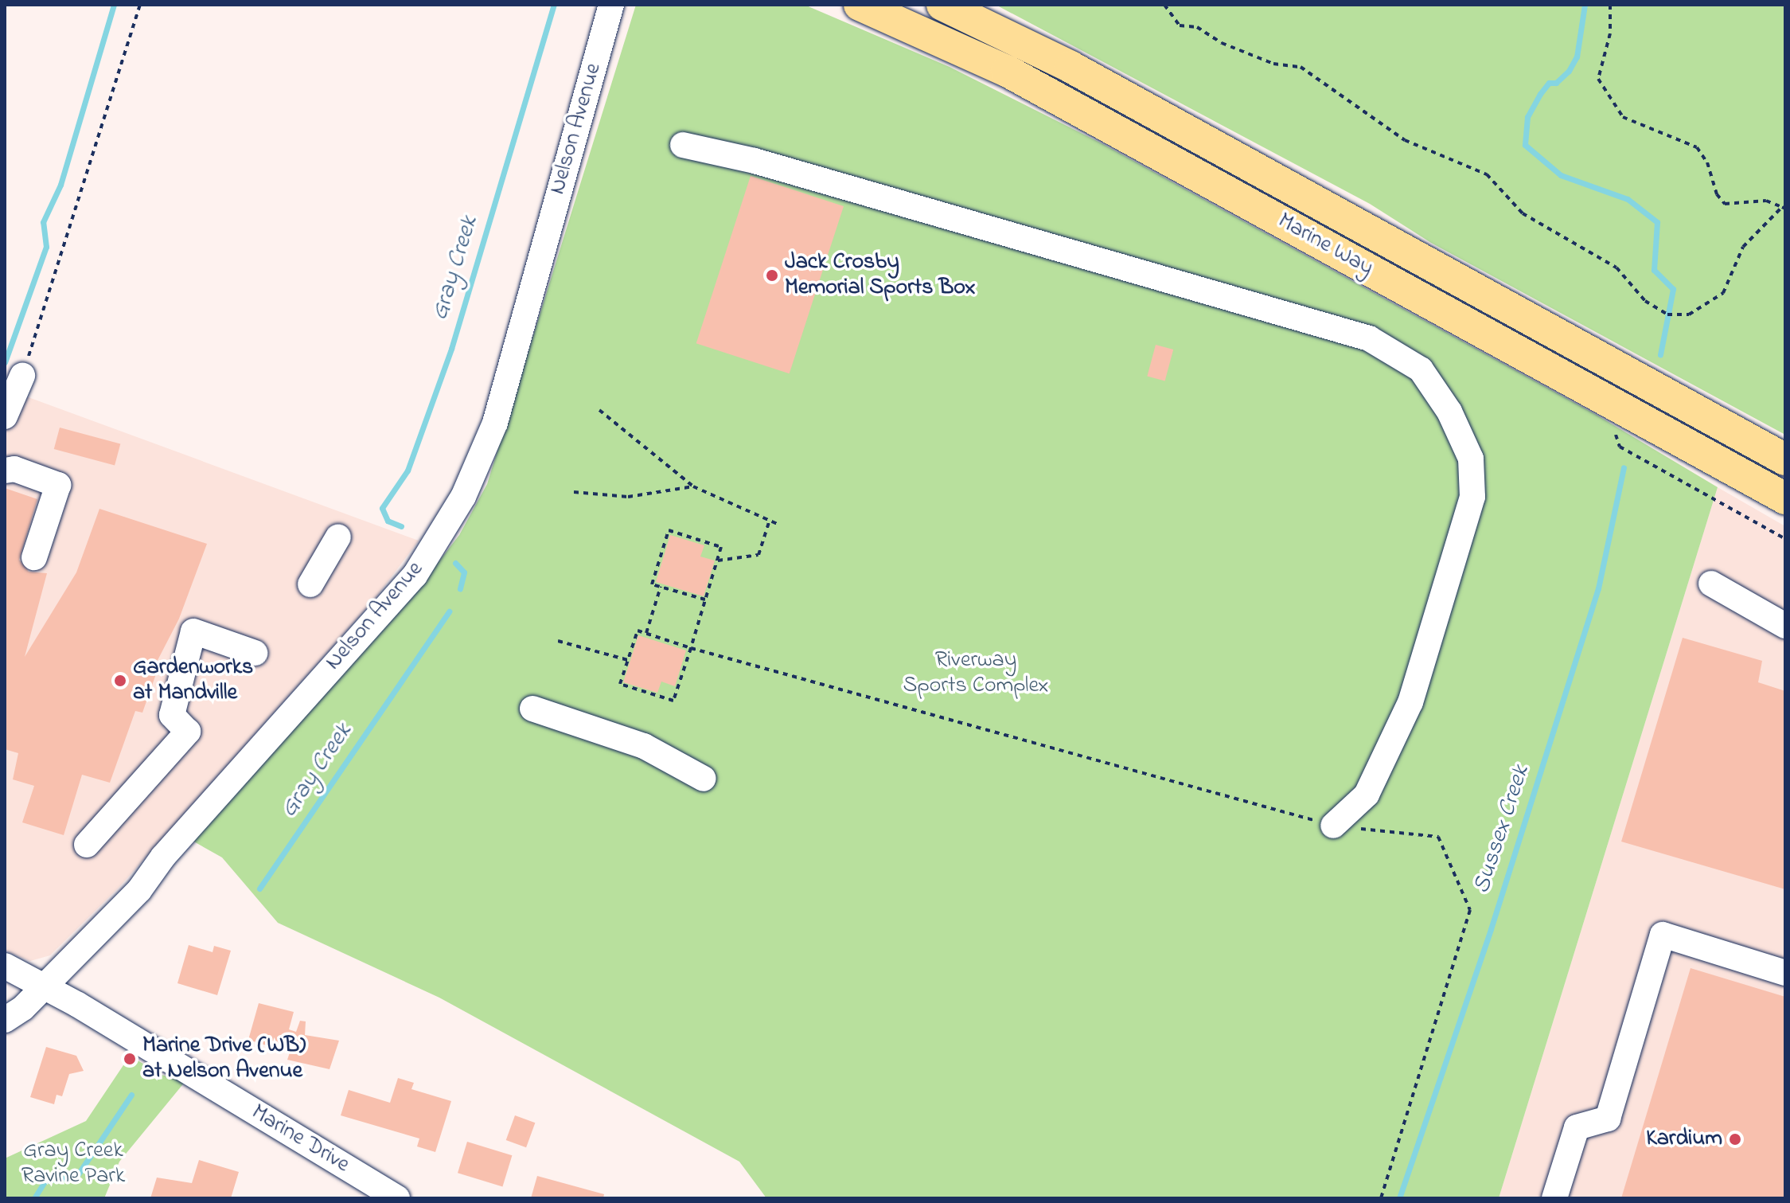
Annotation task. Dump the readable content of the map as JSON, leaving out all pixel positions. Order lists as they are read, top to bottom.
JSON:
{
  "streets": {
    "main road": ["Marine Way"],
    "street": ["Nelson Avenue", "Marine Drive"]
  },
  "crossings": [
    ["Nelson Avenue", "Marine Drive"]
  ],
  "water": ["Gray Creek", "Sussex Creek"],
  "parks": ["Riverway Sports Complex", "Gray Creek Ravine Park"],
  "places": [
    "Jack Crosby Memorial Sports Box",
    "Gardenworks at Mandville",
    "Marine Drive (WB) at Nelson Avenue",
    "Kardium"
  ]
}
